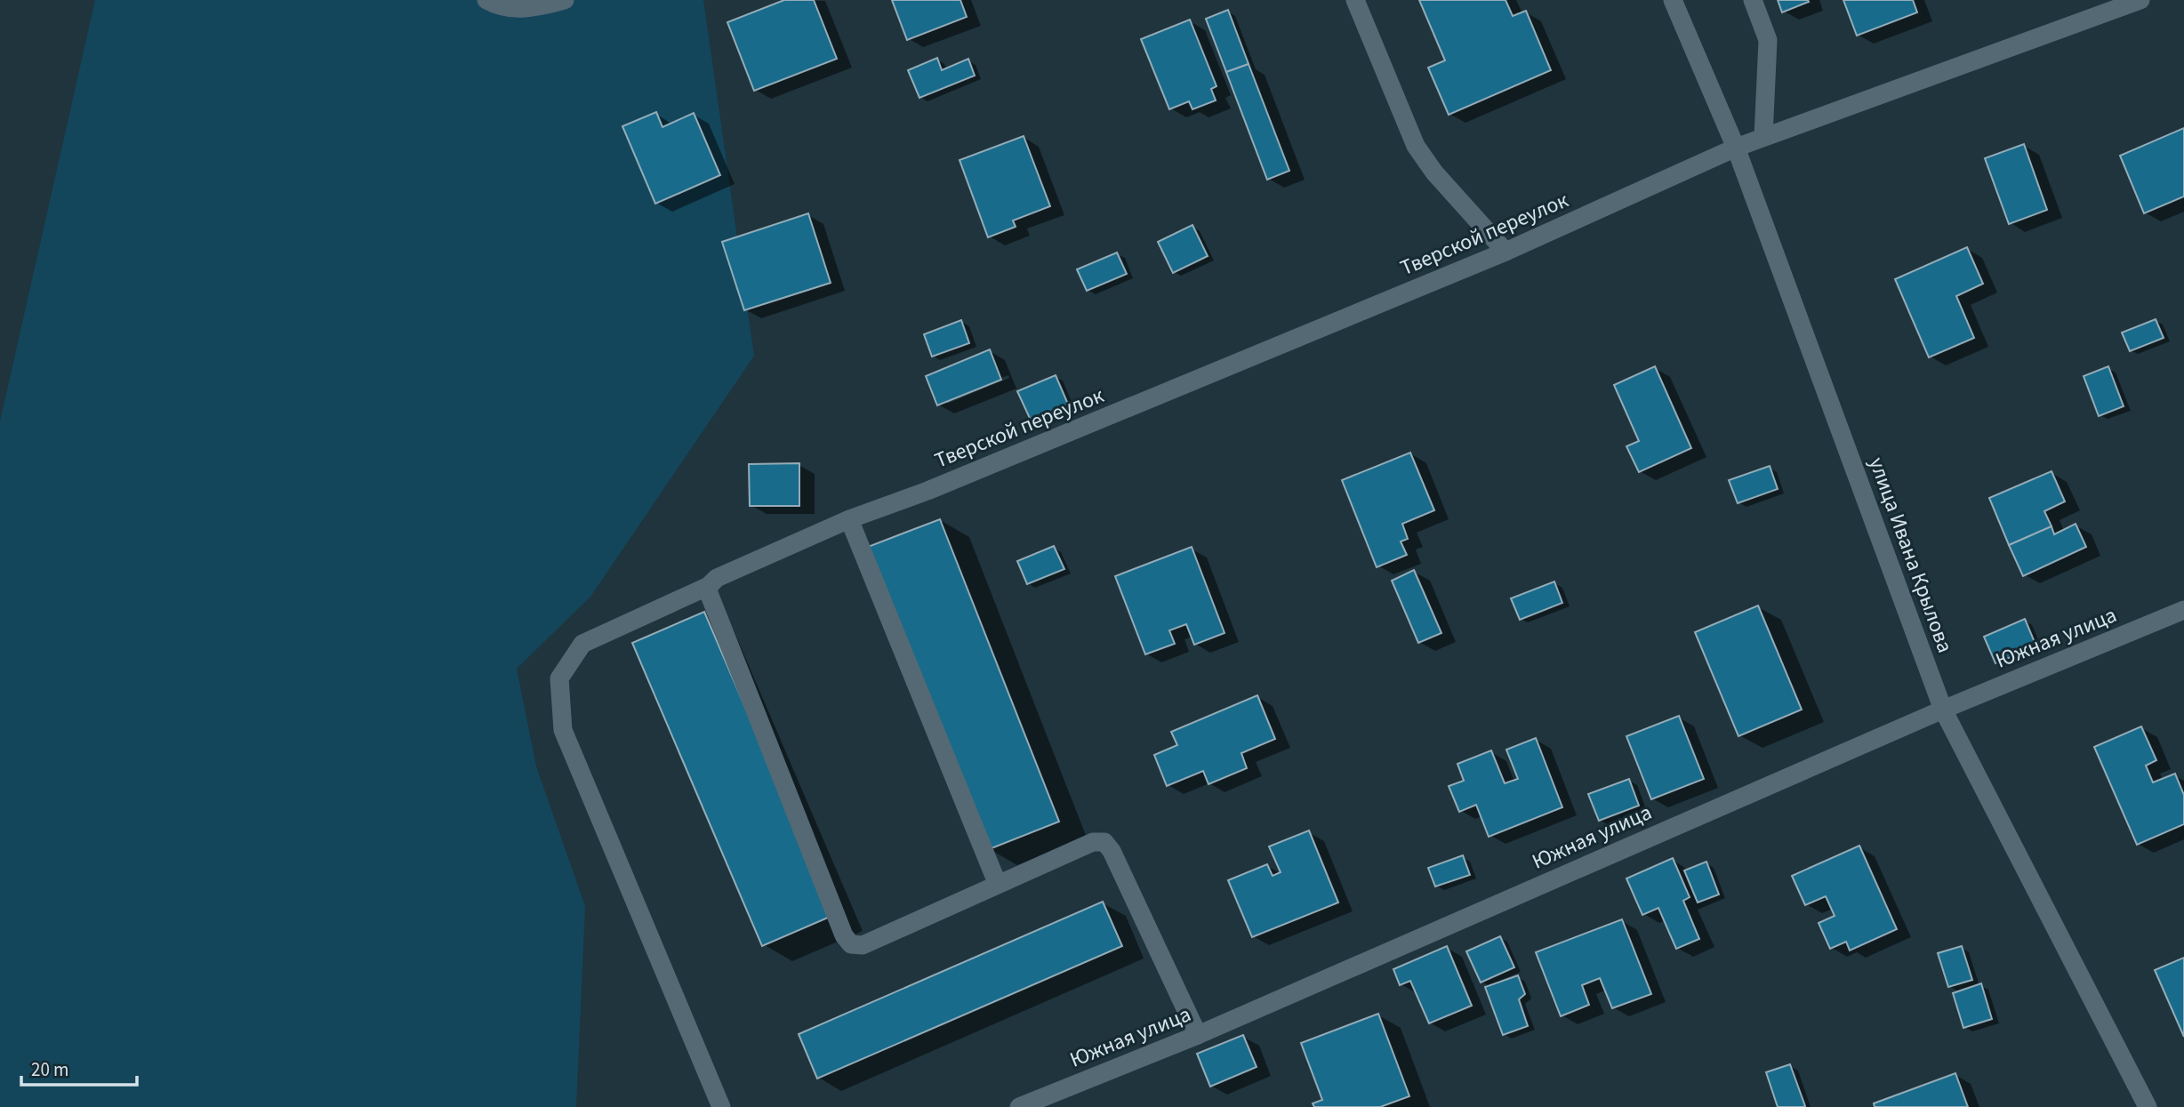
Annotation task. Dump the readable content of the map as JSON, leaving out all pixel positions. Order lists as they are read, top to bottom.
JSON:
{
  "streets": {
    "street": ["Тверской переулок", "улица Ивана Крылова", "Южная улица"]
  },
  "crossings": [
    ["Тверской переулок", "улица Ивана Крылова"],
    ["улица Ивана Крылова", "Южная улица"]
  ],
  "scale_bar": "20 m"
}
